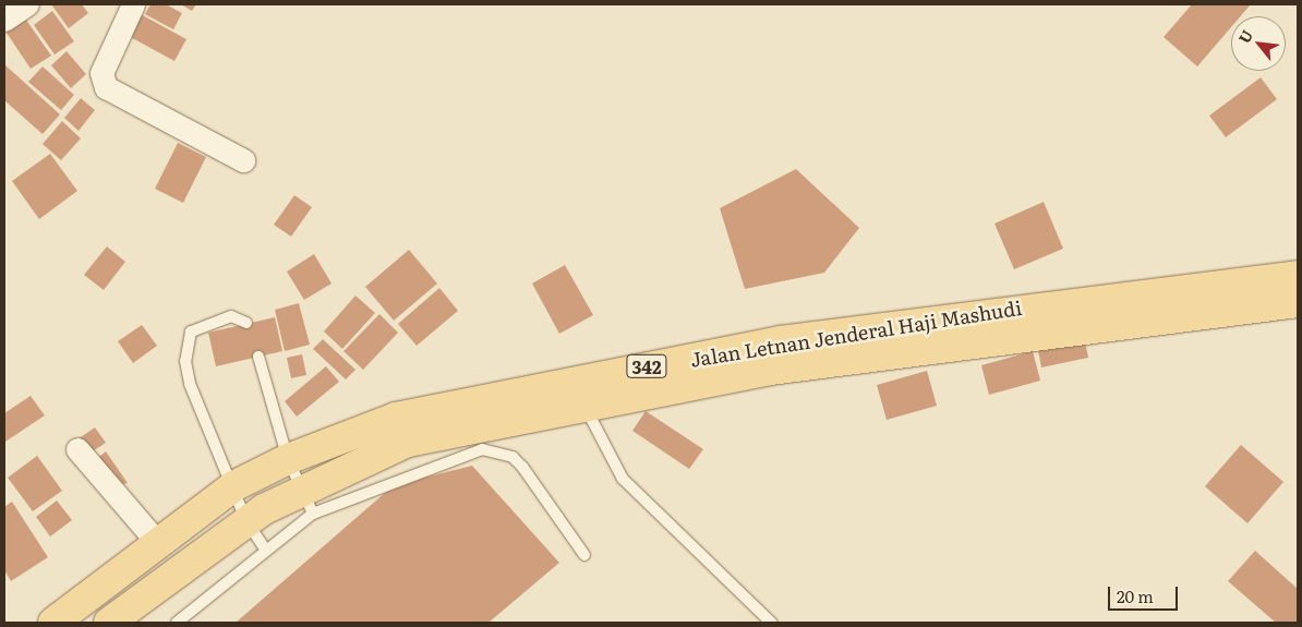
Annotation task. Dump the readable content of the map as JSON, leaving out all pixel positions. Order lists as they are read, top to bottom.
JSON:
{
  "streets": {
    "main road": ["Jalan Letnan Jenderal Haji Mashudi", "342"]
  },
  "scale_bar": "20 m",
  "north": "top left"
}
